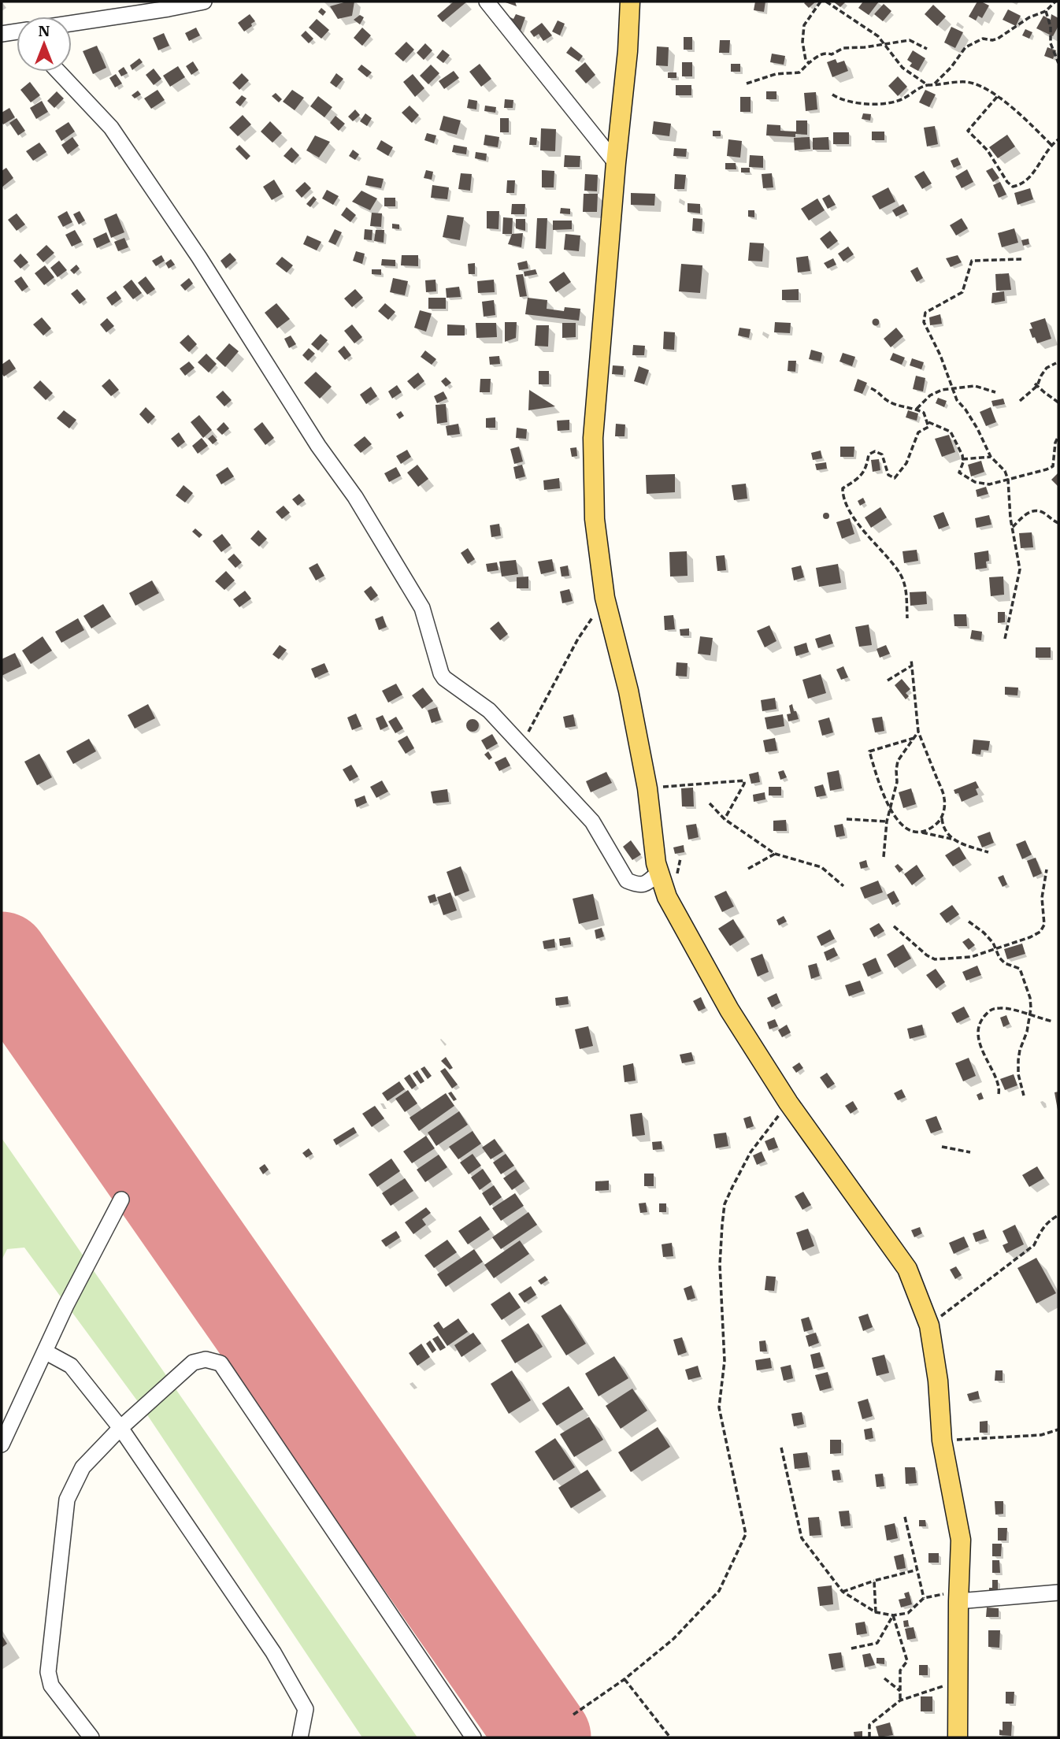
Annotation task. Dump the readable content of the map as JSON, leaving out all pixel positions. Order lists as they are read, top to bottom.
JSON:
{
  "north": "top"
}
